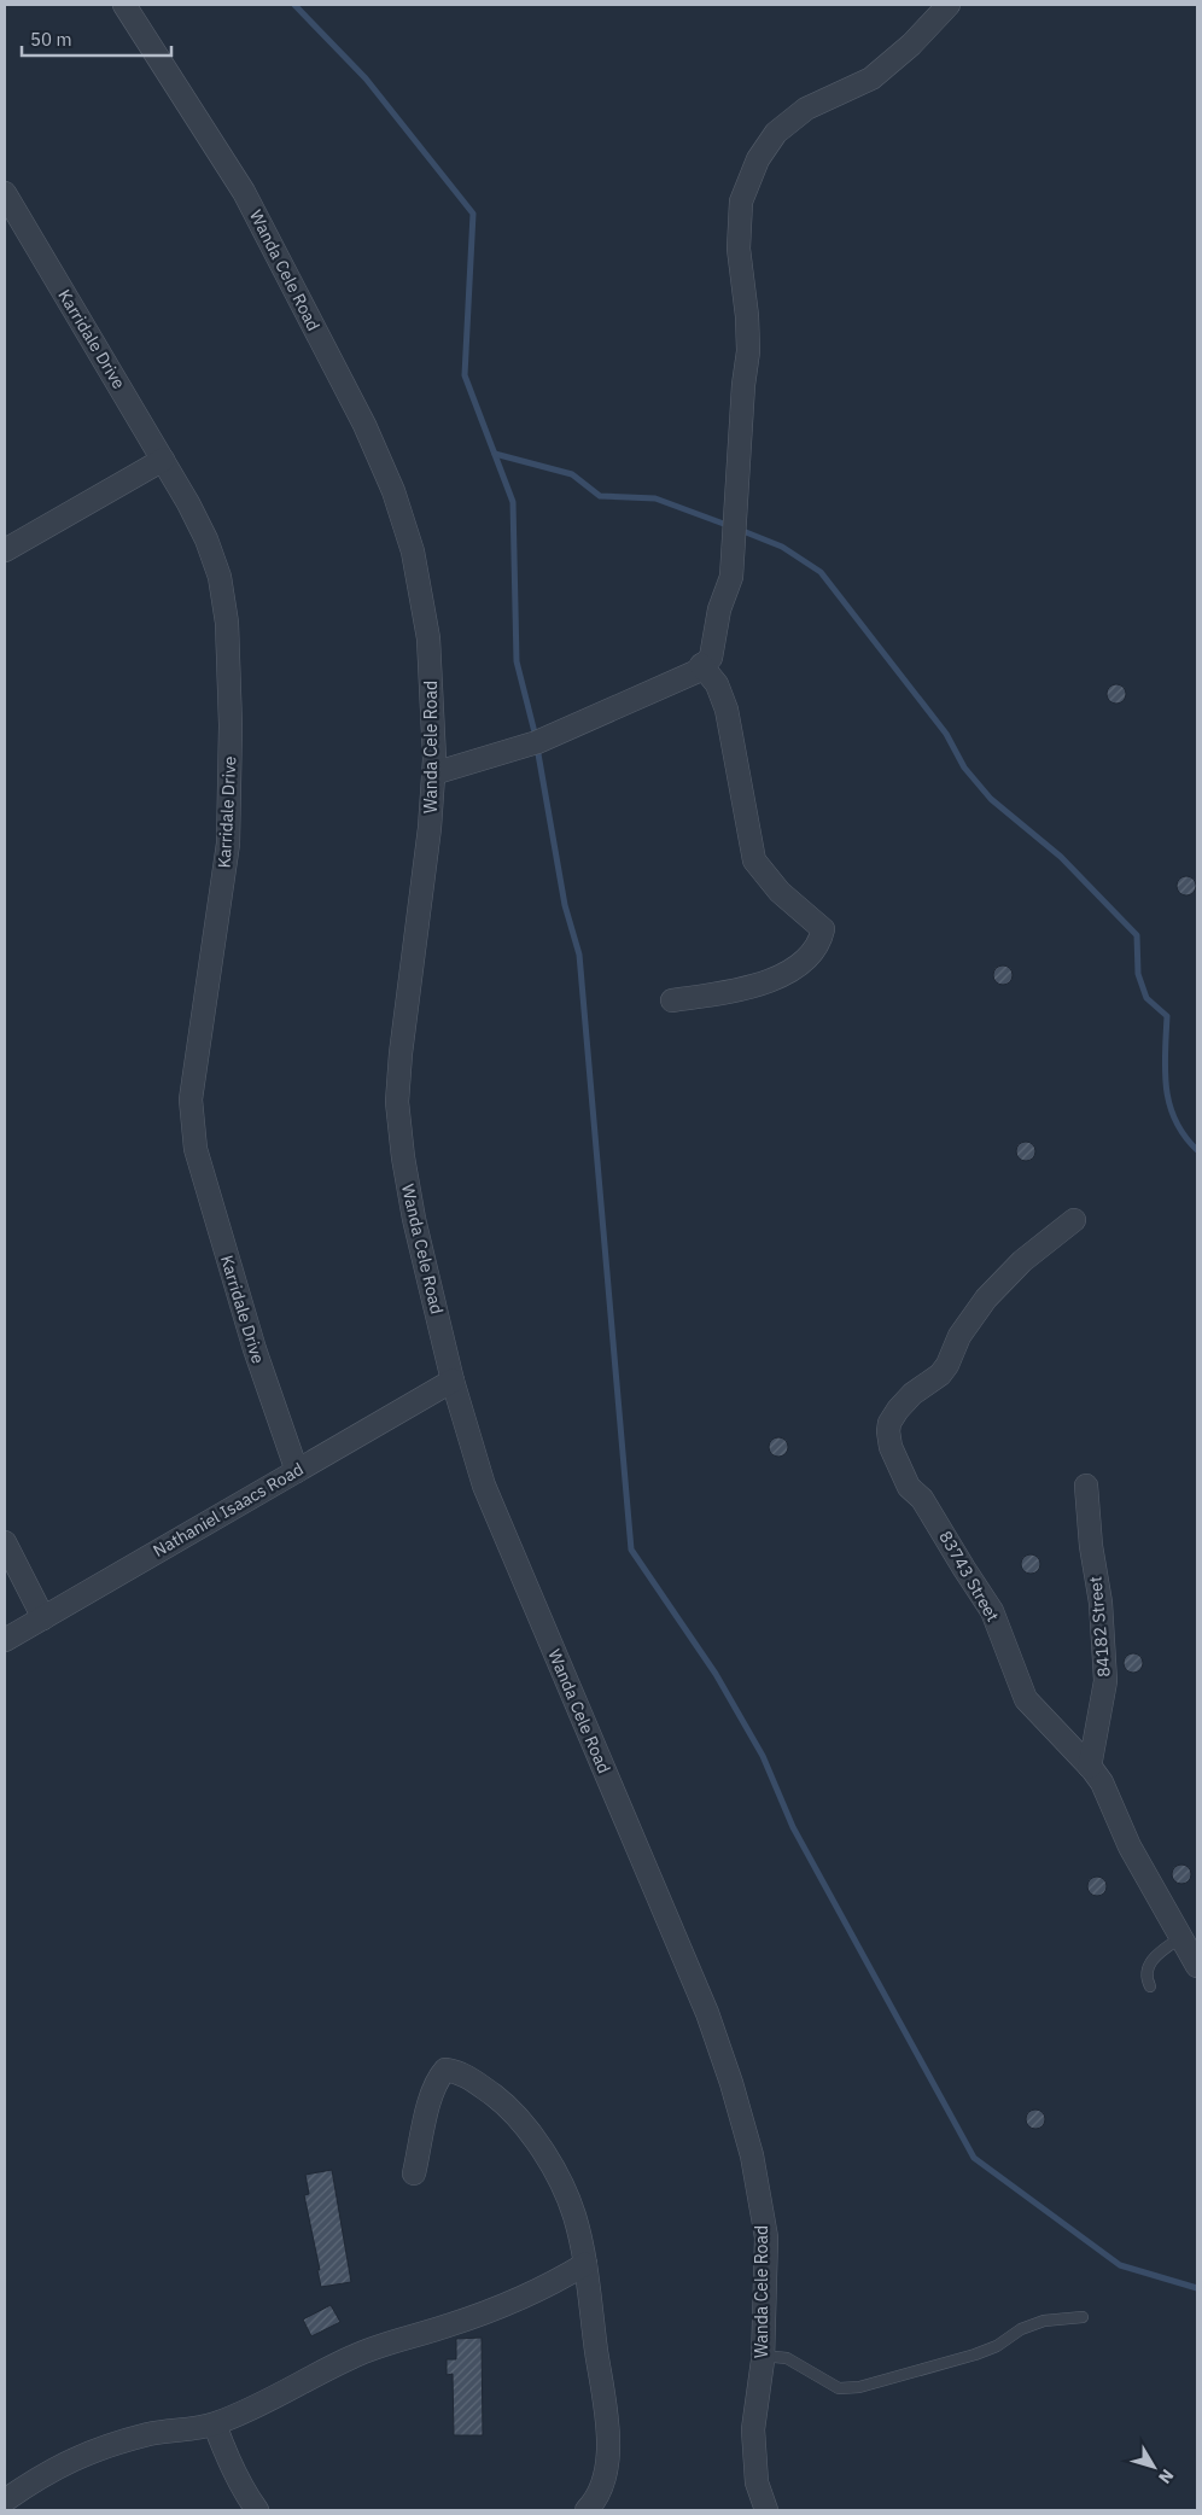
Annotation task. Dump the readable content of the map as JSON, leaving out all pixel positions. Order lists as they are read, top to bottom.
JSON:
{
  "streets": {
    "street": [
      "Wanda Cele Road",
      "Karridale Drive",
      "Nathaniel Isaacs Road",
      "83743 Street",
      "84182 Street"
    ]
  },
  "crossings": [
    ["Wanda Cele Road", "Nathaniel Isaacs Road"],
    ["Karridale Drive", "Nathaniel Isaacs Road"],
    ["83743 Street", "84182 Street"]
  ],
  "scale_bar": "50 m",
  "north": "bottom right"
}
